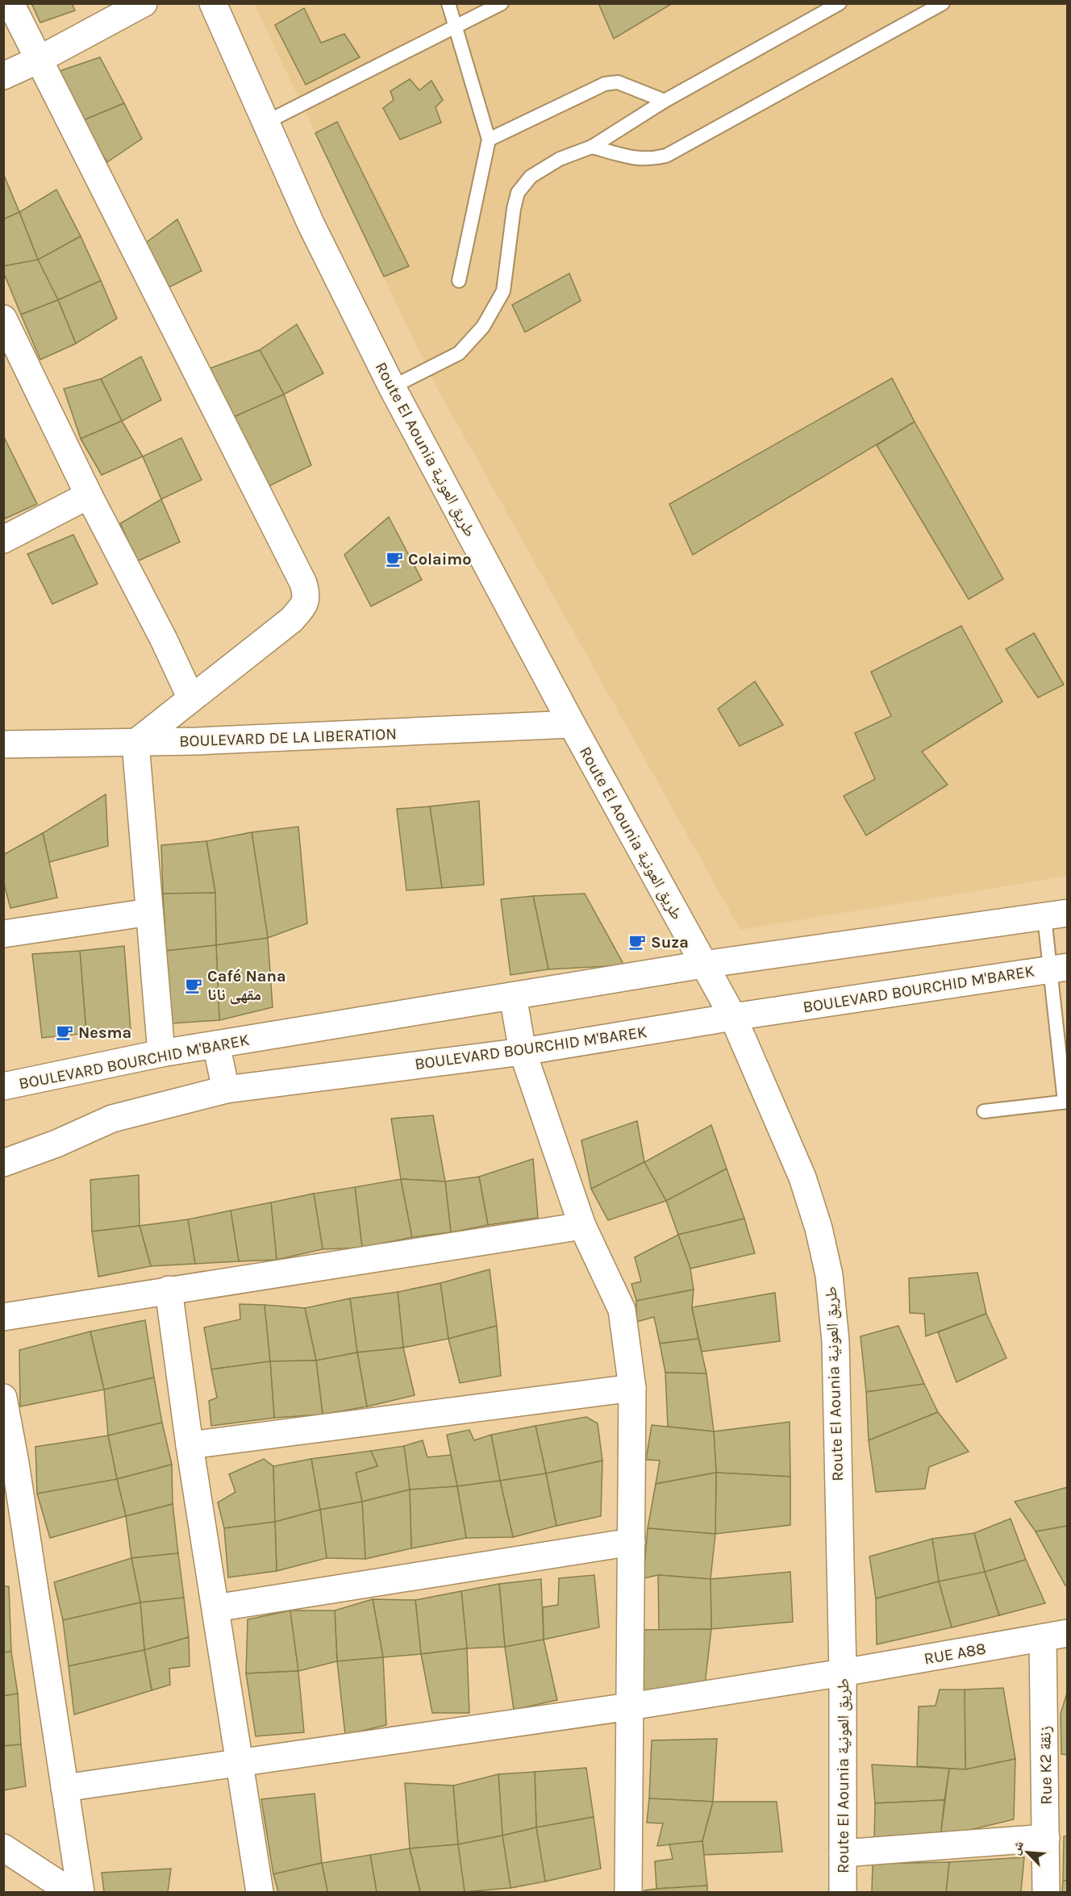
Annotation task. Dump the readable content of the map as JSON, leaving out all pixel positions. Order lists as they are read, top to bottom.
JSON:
{
  "streets": {
    "street": [
      "Route El Aounia طريق العونية",
      "BOULEVARD DE LA LIBERATION",
      "BOULEVARD BOURCHID M'BAREK",
      "RUE A88",
      "Rue K2 زنقة"
    ]
  },
  "crossings": [
    ["Route El Aounia طريق العونية", "BOULEVARD DE LA LIBERATION"],
    ["Route El Aounia طريق العونية", "BOULEVARD BOURCHID M'BAREK"],
    ["Route El Aounia طريق العونية", "RUE A88"],
    ["RUE A88", "Rue K2 زنقة"]
  ],
  "places": {
    "cafe": [
      "Colaimo",
      "Suza",
      "Café Nana مقهى نانا",
      "Nesma"
    ]
  },
  "north": "top left"
}
